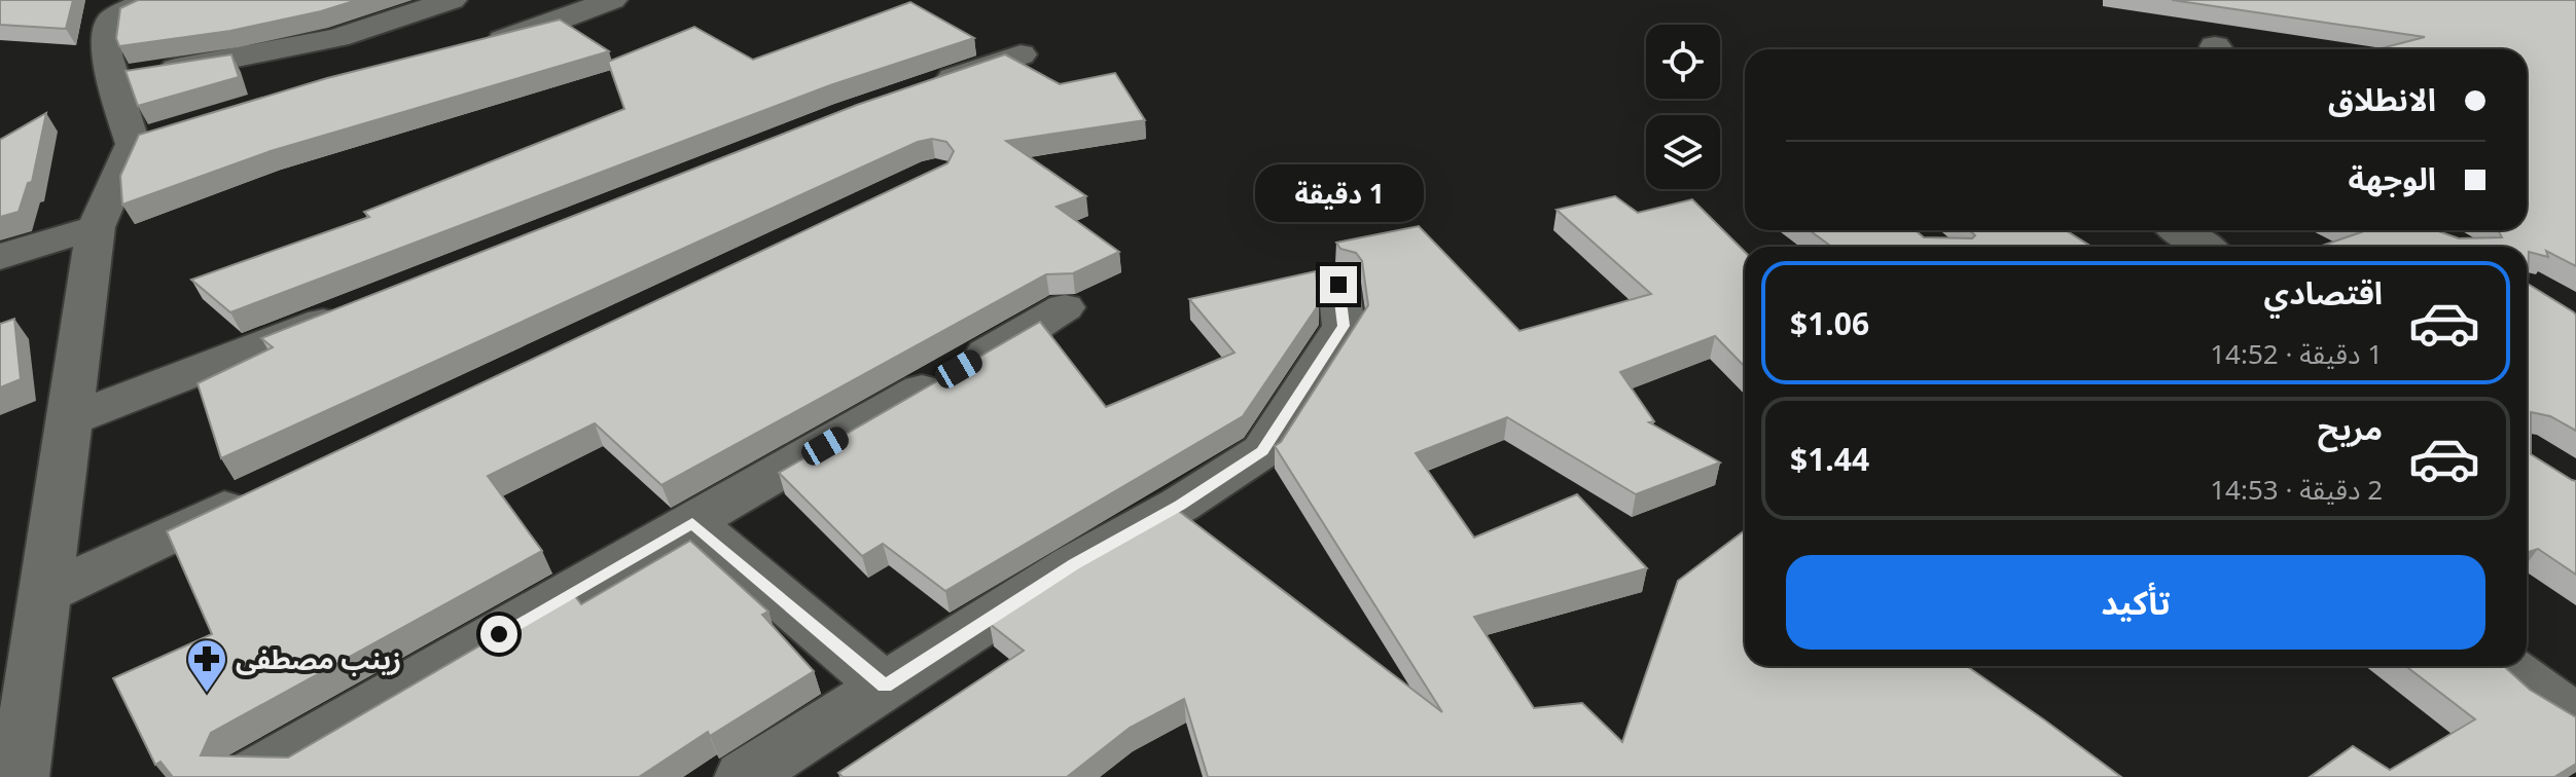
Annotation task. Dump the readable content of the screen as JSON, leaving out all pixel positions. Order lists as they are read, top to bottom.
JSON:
{
  "places": {
    "pharmacy": ["زينب مصطفى"]
  },
  "page": {
    "banner": ["الانطلاق", "الوجهة"],
    "bubble": "1 دقيقة",
    "list": [
      {
        "name": "اقتصادي",
        "note": "1 دقيقة · 14:52",
        "value": "$1.06"
      },
      {
        "name": "مريح",
        "note": "2 دقيقة · 14:53",
        "value": "$1.44"
      }
    ],
    "buttons": "تأكيد"
  }
}
